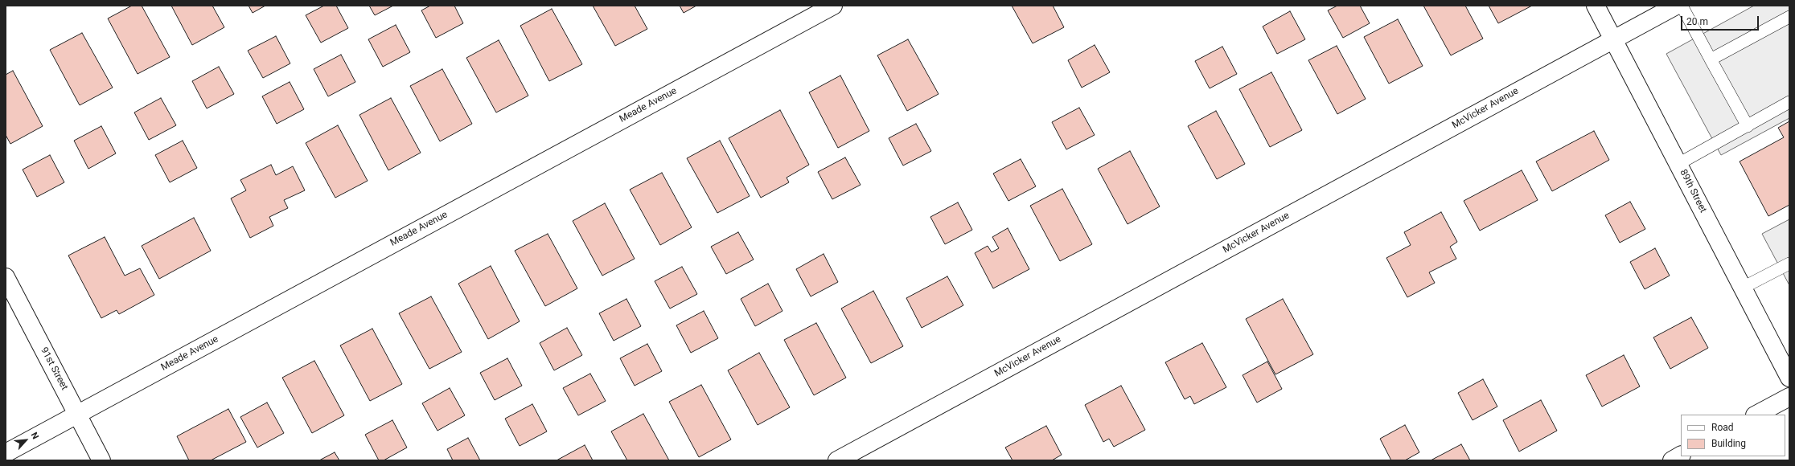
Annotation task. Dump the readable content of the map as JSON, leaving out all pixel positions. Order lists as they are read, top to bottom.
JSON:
{
  "streets": {
    "street": [
      "Meade Avenue",
      "McVicker Avenue",
      "89th Street",
      "91st Street"
    ]
  },
  "crossings": [
    ["Meade Avenue", "91st Street"],
    ["McVicker Avenue", "89th Street"]
  ],
  "legend": ["Road", "Building"],
  "scale_bar": "20 m",
  "north": "top right"
}
